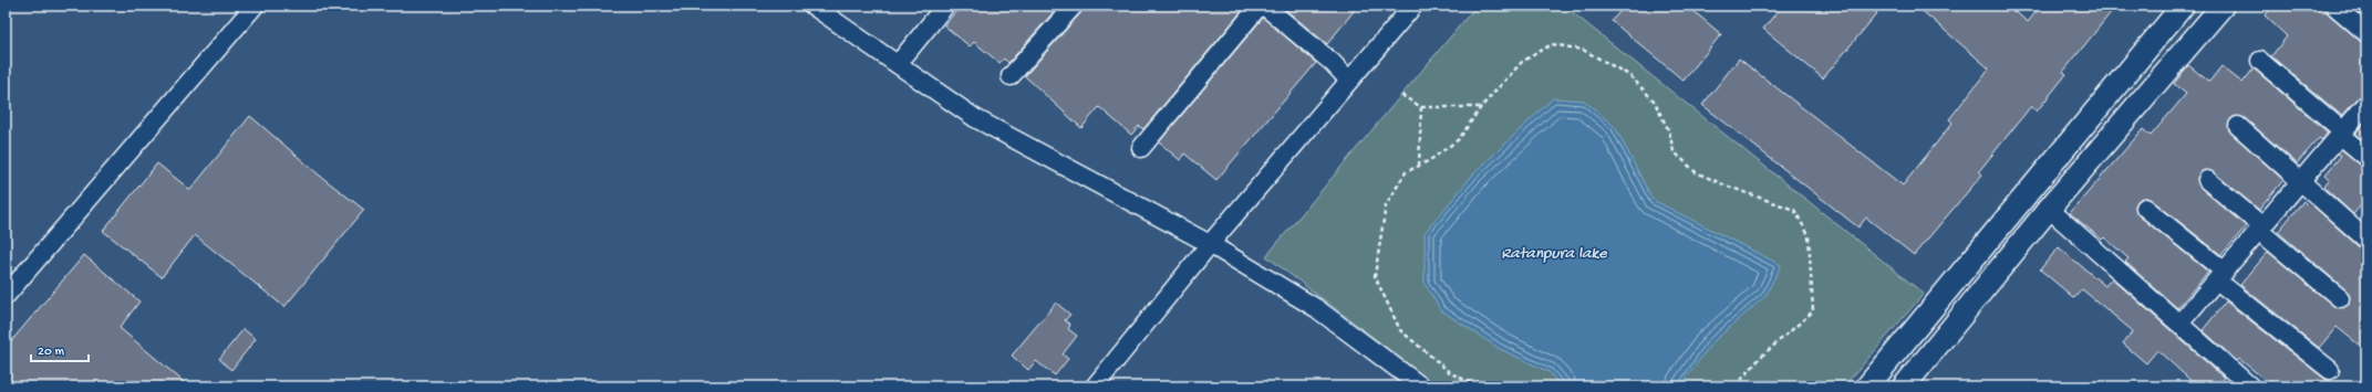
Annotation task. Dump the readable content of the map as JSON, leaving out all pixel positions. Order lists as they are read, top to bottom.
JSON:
{
  "water": ["Ratanpura lake"],
  "scale_bar": "20 m"
}
